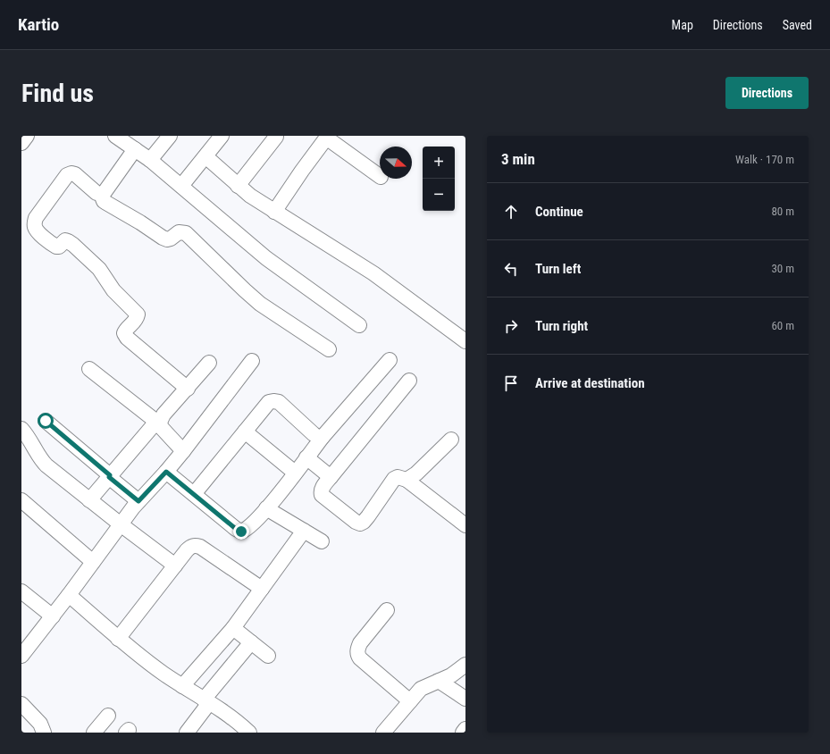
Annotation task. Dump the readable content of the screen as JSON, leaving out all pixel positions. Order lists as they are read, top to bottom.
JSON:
{
  "north": "right",
  "page": {
    "header": "Kartio",
    "nav": ["Map", "Directions", "Saved"],
    "buttons": "Directions",
    "title": "Find us",
    "heading": ["3 min", "Walk · 170 m"],
    "map_buttons": ["+", "−"],
    "list": [
      ["Continue", "80 m"],
      ["Turn left", "30 m"],
      ["Turn right", "60 m"],
      "Arrive at destination"
    ]
  }
}
